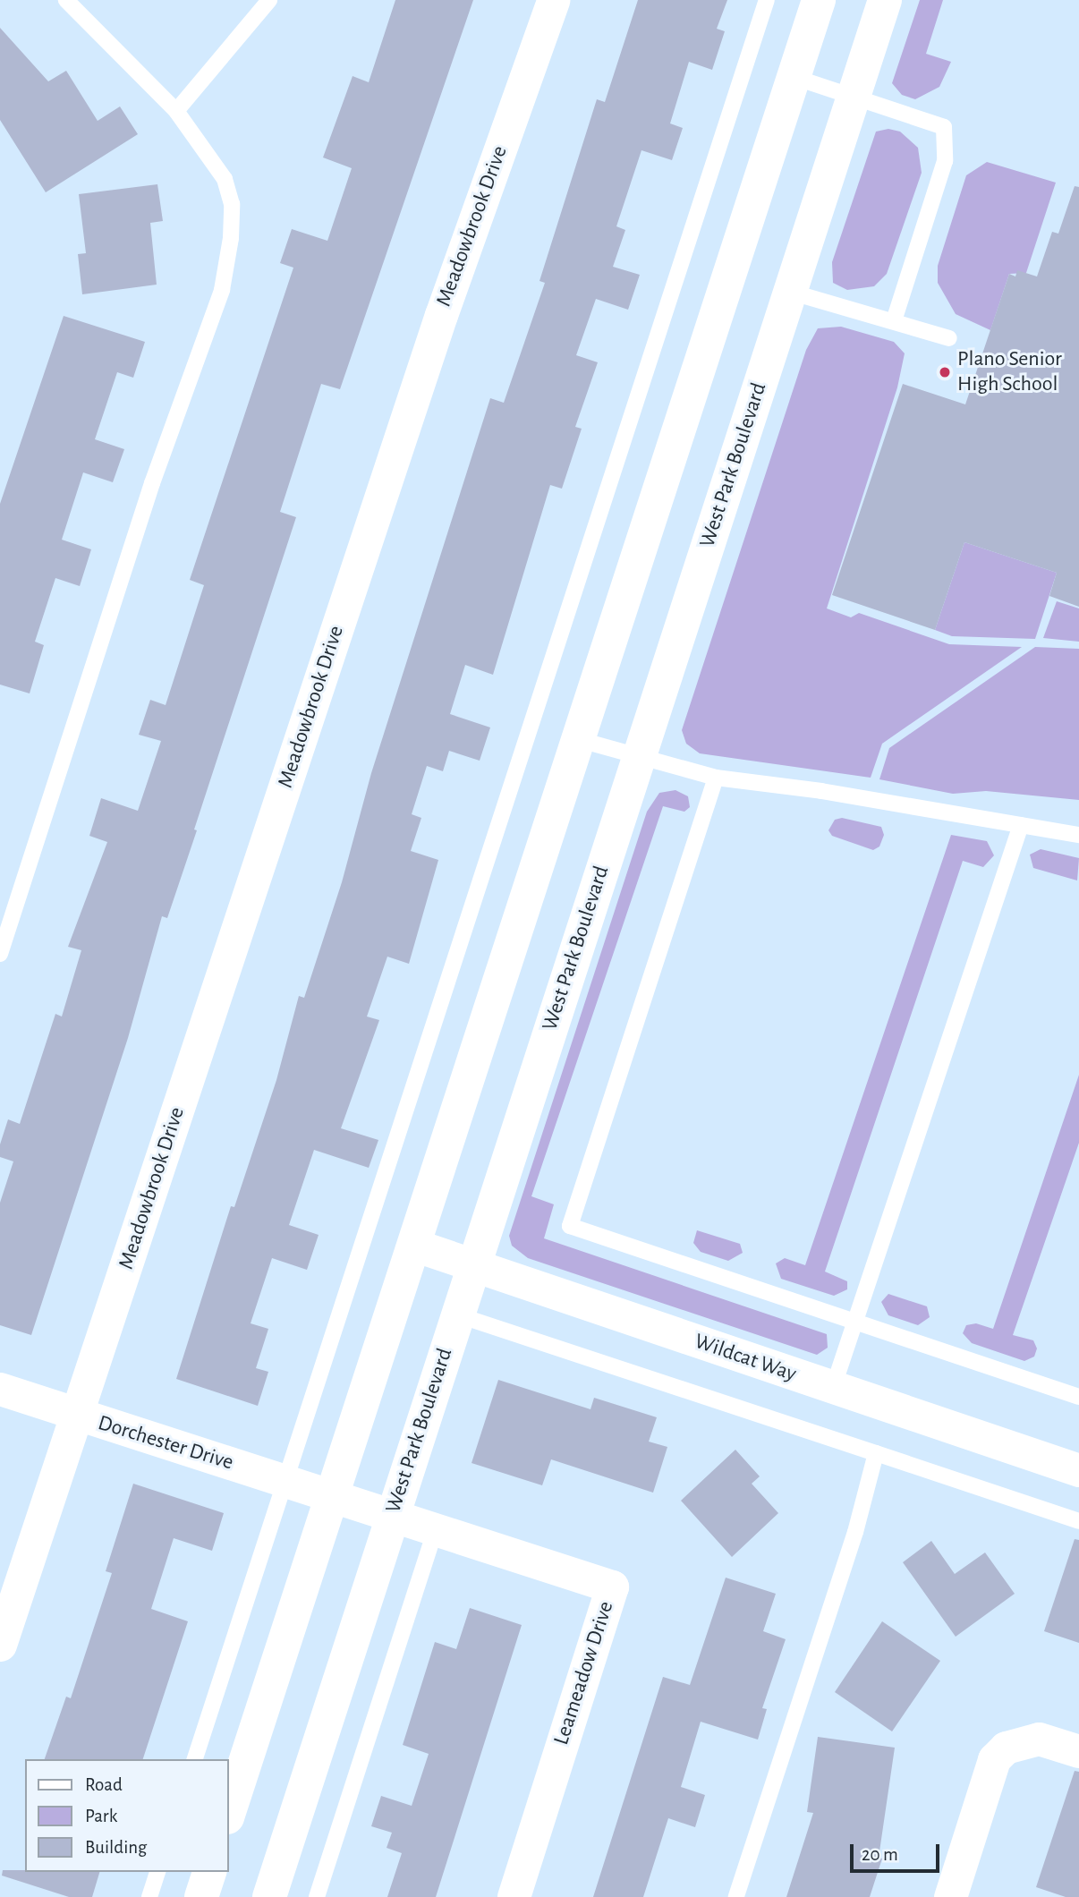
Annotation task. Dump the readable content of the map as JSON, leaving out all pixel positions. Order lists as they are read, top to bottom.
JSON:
{
  "streets": {
    "main road": ["West Park Boulevard"],
    "street": [
      "Meadowbrook Drive",
      "Wildcat Way",
      "Dorchester Drive",
      "Leameadow Drive"
    ]
  },
  "crossings": [
    ["Meadowbrook Drive", "Dorchester Drive"],
    ["West Park Boulevard", "Wildcat Way"],
    ["West Park Boulevard", "Leameadow Drive"],
    ["Dorchester Drive", "Leameadow Drive"]
  ],
  "places": ["Plano Senior High School"],
  "legend": ["Road", "Park", "Building"],
  "scale_bar": "20 m"
}
